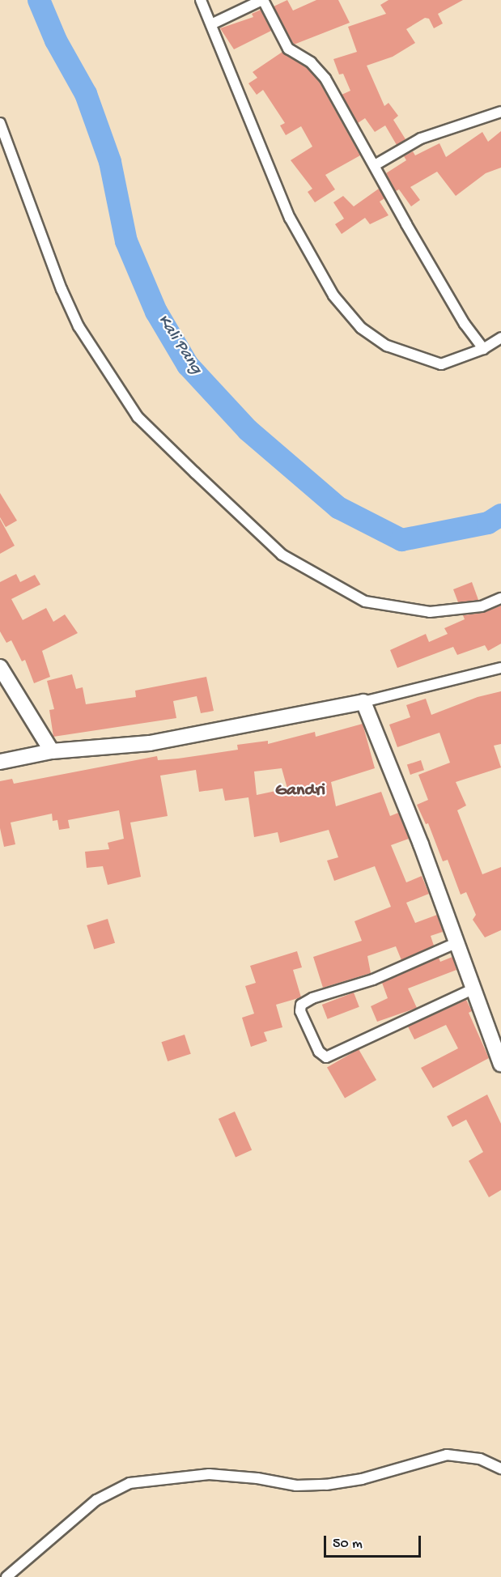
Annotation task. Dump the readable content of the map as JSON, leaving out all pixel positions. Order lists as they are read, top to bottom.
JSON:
{
  "districts": ["Gandri"],
  "water": ["Kali Pang"],
  "scale_bar": "50 m"
}
